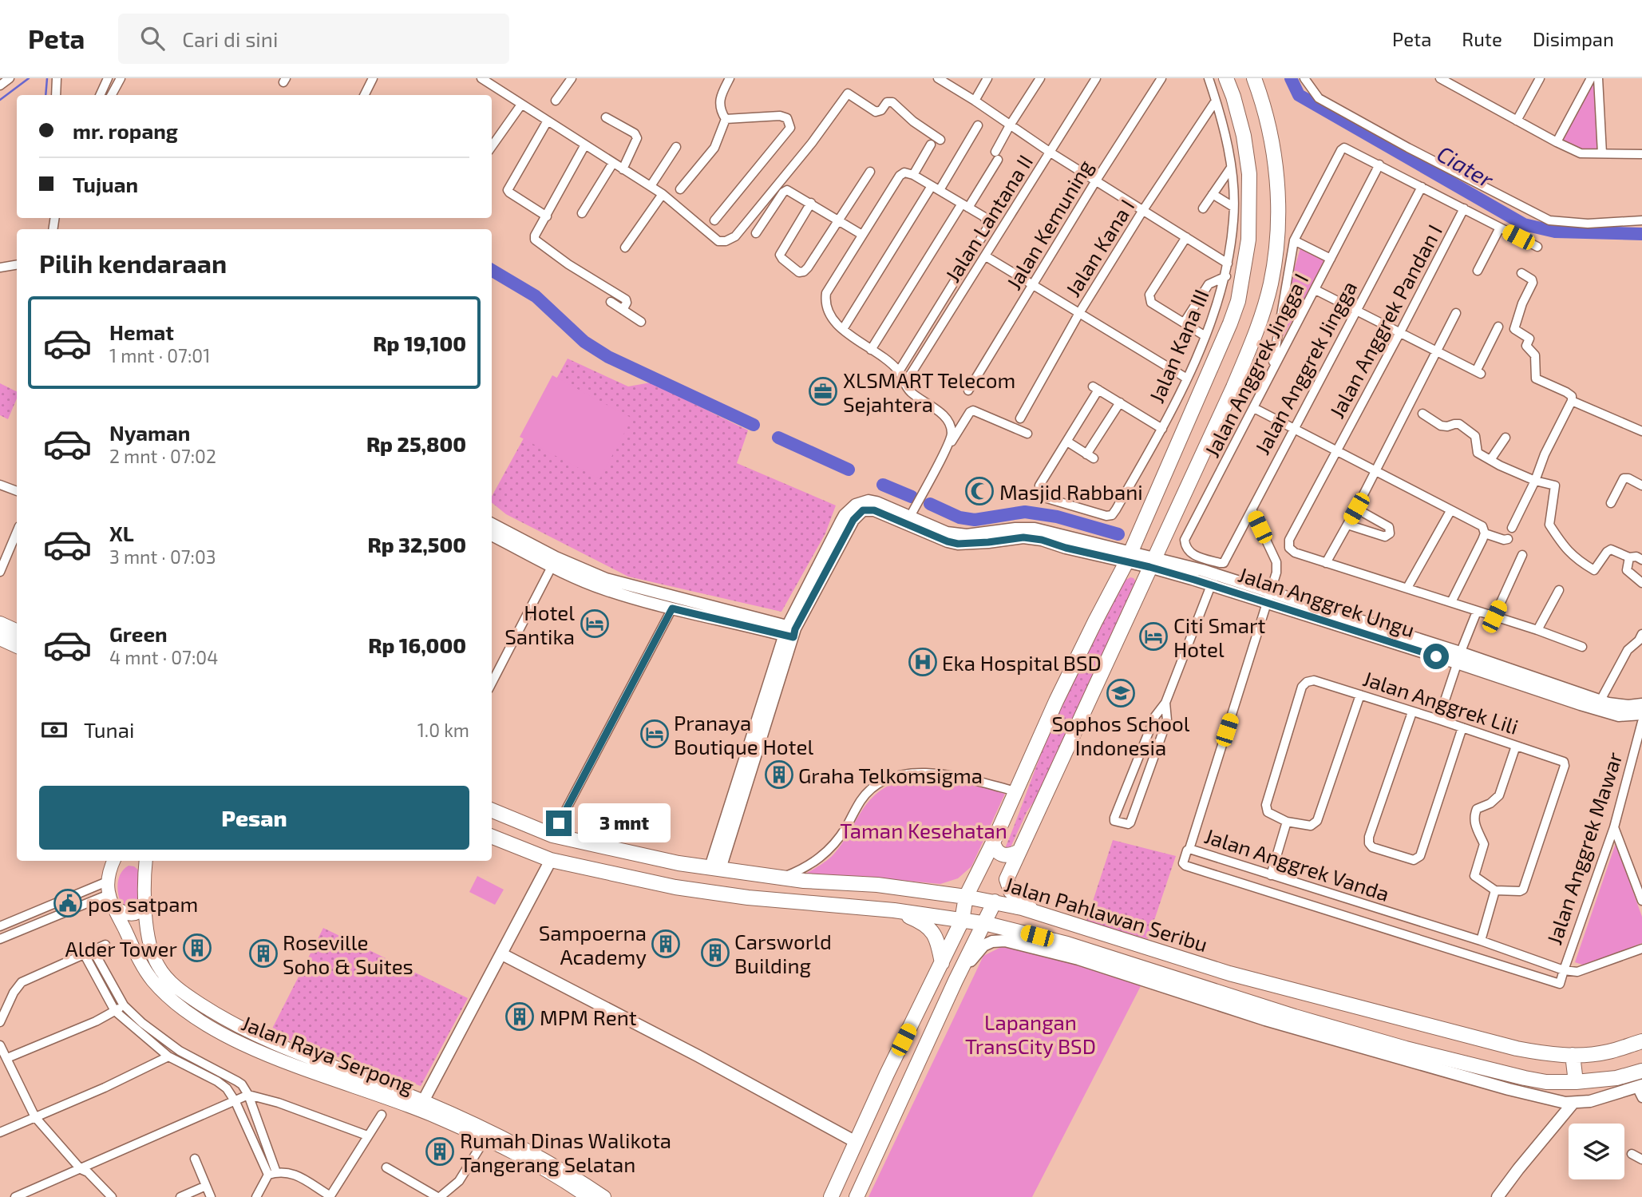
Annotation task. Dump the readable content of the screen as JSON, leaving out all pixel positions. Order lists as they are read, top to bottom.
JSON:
{
  "streets": {
    "main road": ["Jalan Pahlawan Seribu", "Jalan Raya Serpong"],
    "street": [
      "Jalan Lantana II",
      "Jalan Kemuning",
      "Jalan Kana I",
      "Jalan Anggrek Pandan I",
      "Jalan Kana III",
      "Jalan Anggrek Jingga I",
      "Jalan Anggrek Jingga",
      "Jalan Anggrek Ungu",
      "Jalan Anggrek Lili",
      "Jalan Anggrek Mawar",
      "Jalan Anggrek Vanda"
    ]
  },
  "crossings": [
    ["Jalan Kana I", "Jalan Kana III"],
    ["Jalan Anggrek Jingga I", "Jalan Anggrek Jingga"],
    ["Jalan Anggrek Mawar", "Jalan Anggrek Vanda"]
  ],
  "water": ["Ciater"],
  "parks": ["Taman Kesehatan", "Lapangan TransCity BSD"],
  "places": {
    "office": ["XLSMART Telecom Sejahtera"],
    "mosque": ["Masjid Rabbani"],
    "hotel": ["Hotel Santika", "Citi Smart Hotel", "Pranaya Boutique Hotel"],
    "hospital": ["Eka Hospital BSD"],
    "school or university": ["Sophos School Indonesia"],
    "building": [
      "Graha Telkomsigma",
      "Sampoerna Academy",
      "Alder Tower",
      "Carsworld Building",
      "Roseville Soho & Suites",
      "MPM Rent",
      "Rumah Dinas Walikota Tangerang Selatan"
    ],
    "public building": ["pos satpam"]
  },
  "page": {
    "header": "Peta",
    "search": "Cari di sini",
    "nav": ["Peta", "Rute", "Disimpan"],
    "banner": ["mr. ropang", "Tujuan"],
    "heading": "Pilih kendaraan",
    "list": [
      {
        "name": "Hemat",
        "note": "1 mnt · 07:01",
        "value": "Rp 19,100"
      },
      {
        "name": "Nyaman",
        "note": "2 mnt · 07:02",
        "value": "Rp 25,800"
      },
      {
        "name": "XL",
        "note": "3 mnt · 07:03",
        "value": "Rp 32,500"
      },
      {
        "name": "Green",
        "note": "4 mnt · 07:04",
        "value": "Rp 16,000"
      }
    ],
    "pay": ["Tunai", "1.0 km"],
    "buttons": "Pesan",
    "bubble": "3 mnt"
  }
}
